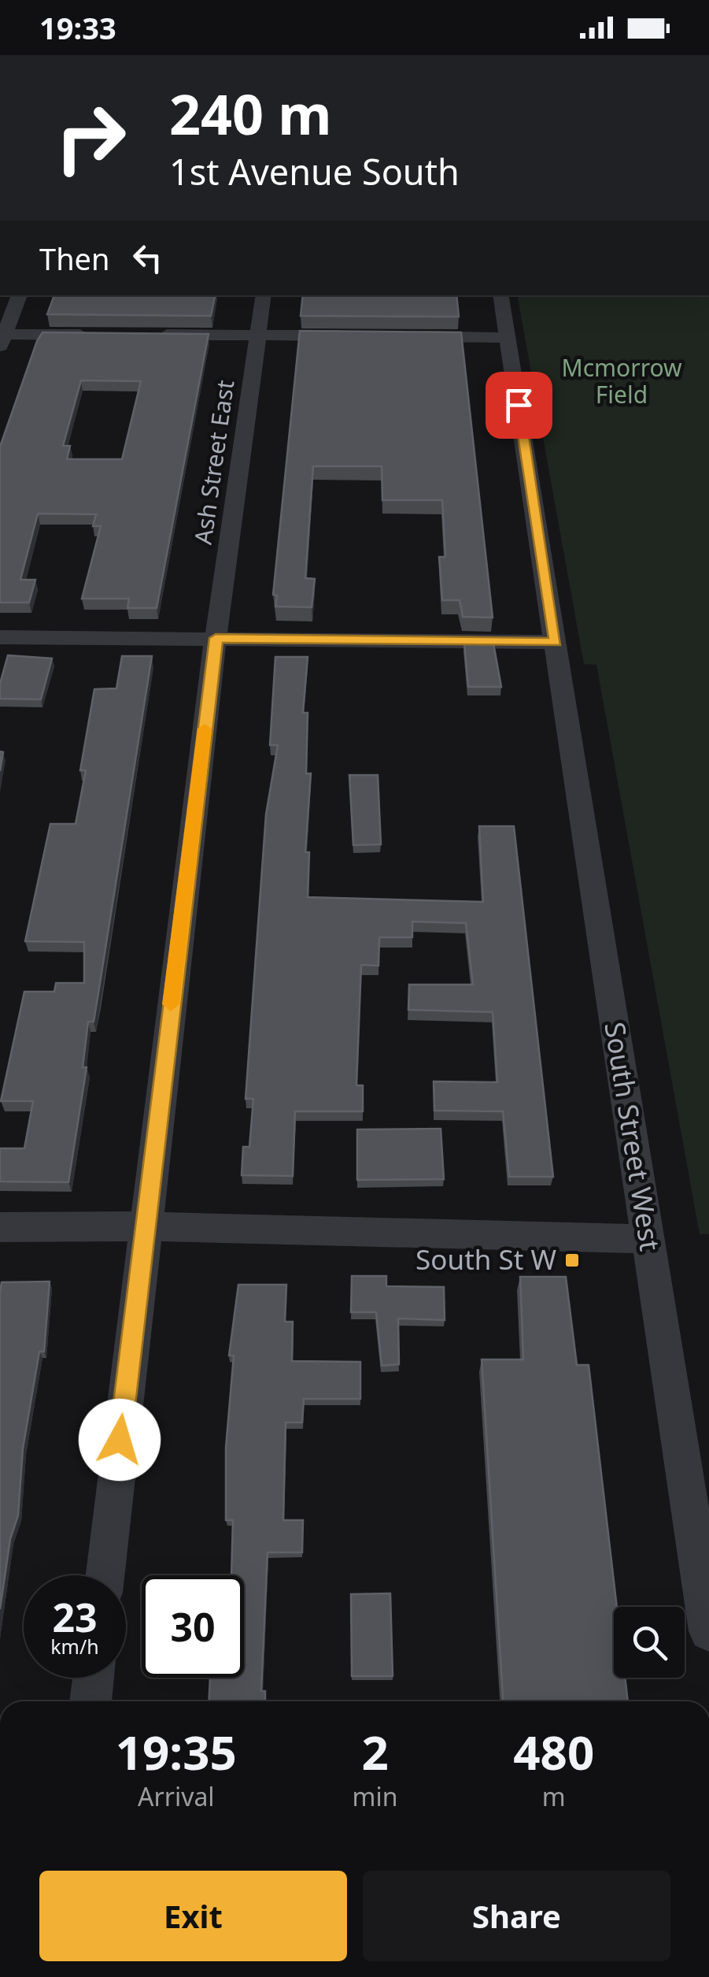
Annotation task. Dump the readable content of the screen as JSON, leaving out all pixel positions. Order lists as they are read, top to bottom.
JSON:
{
  "streets": {
    "street": ["Ash Street East", "South Street West"]
  },
  "parks": ["Mcmorrow Field"],
  "places": {
    "transit": ["South St W"]
  },
  "page": {
    "status": "19:33",
    "turn": ["240 m", "1st Avenue South"],
    "then": "Then",
    "speed": "23 km/h",
    "limit": "30",
    "eta": [
      "19:35",
      "Arrival",
      "2",
      "min",
      "480",
      "m"
    ],
    "buttons": ["Exit", "Share"]
  }
}
